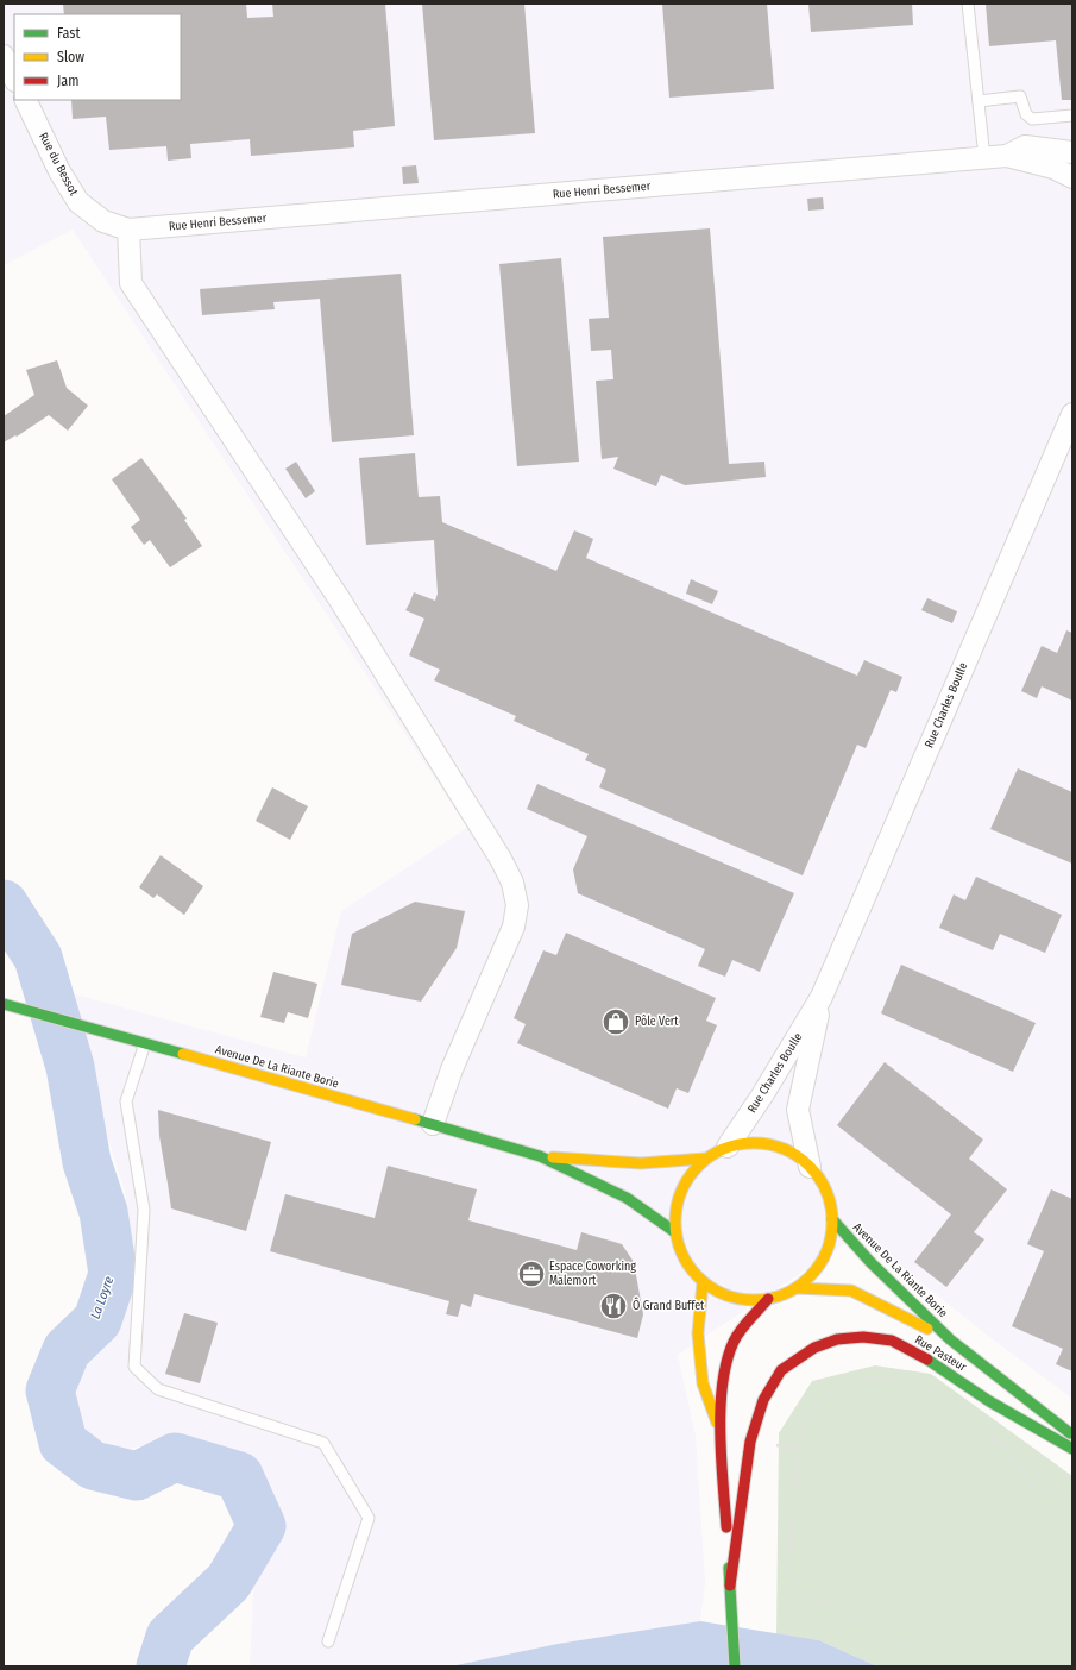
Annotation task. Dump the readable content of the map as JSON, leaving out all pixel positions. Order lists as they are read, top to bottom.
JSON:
{
  "streets": {
    "street": [
      "Rue du Bessot",
      "Rue Henri Bessemer",
      "Rue Charles Boulle",
      "Avenue De La Riante Borie",
      "Rue Pasteur"
    ]
  },
  "crossings": [
    ["Rue du Bessot", "Rue Henri Bessemer"],
    ["Rue Charles Boulle", "Avenue De La Riante Borie"],
    ["Rue Charles Boulle", "Rue Pasteur"],
    ["Avenue De La Riante Borie", "Rue Pasteur"]
  ],
  "water": ["La Loyre"],
  "places": {
    "shop": ["Pôle Vert"],
    "office": ["Espace Coworking Malemort"],
    "restaurant": ["Ô Grand Buffet"]
  },
  "legend": ["Fast", "Slow", "Jam"]
}
